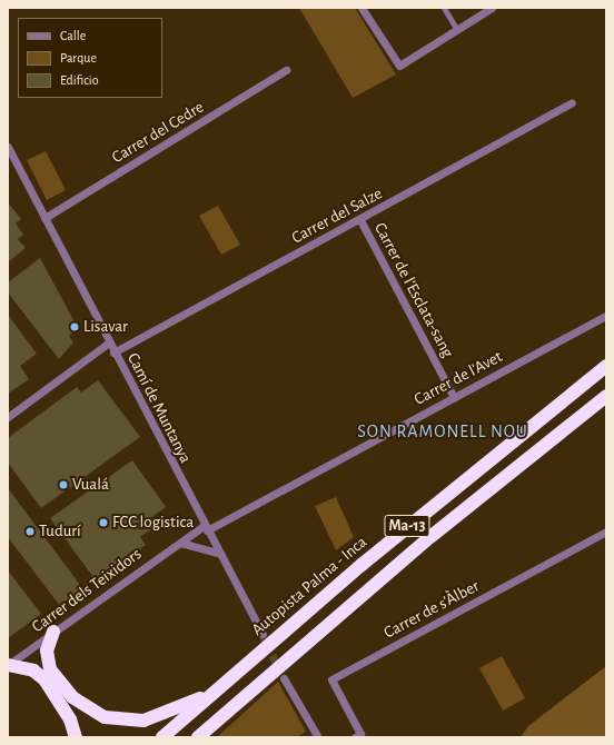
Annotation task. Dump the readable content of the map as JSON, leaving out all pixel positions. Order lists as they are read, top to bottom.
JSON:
{
  "streets": {
    "highway": ["Ma-13", "Autopista Palma - Inca"],
    "street": [
      "Carrer del Cedre",
      "Carrer del Salze",
      "Carrer de l'Esclata-sang",
      "Carrer de l'Avet",
      "Camí de Muntanya",
      "Carrer dels Teixidors",
      "Carrer de s'Àlber"
    ]
  },
  "crossings": [
    ["Carrer del Cedre", "Camí de Muntanya"],
    ["Carrer del Salze", "Carrer de l'Esclata-sang"],
    ["Carrer del Salze", "Camí de Muntanya"],
    ["Carrer de l'Esclata-sang", "Carrer de l'Avet"],
    ["Carrer de l'Avet", "Camí de Muntanya"],
    ["Carrer de l'Avet", "Carrer dels Teixidors"],
    ["Camí de Muntanya", "Carrer dels Teixidors"]
  ],
  "districts": ["SON RAMONELL NOU"],
  "places": [
    "Lisavar",
    "Vualá",
    "FCC logistica",
    "Tudurí"
  ],
  "legend": ["Calle", "Parque", "Edificio"]
}
